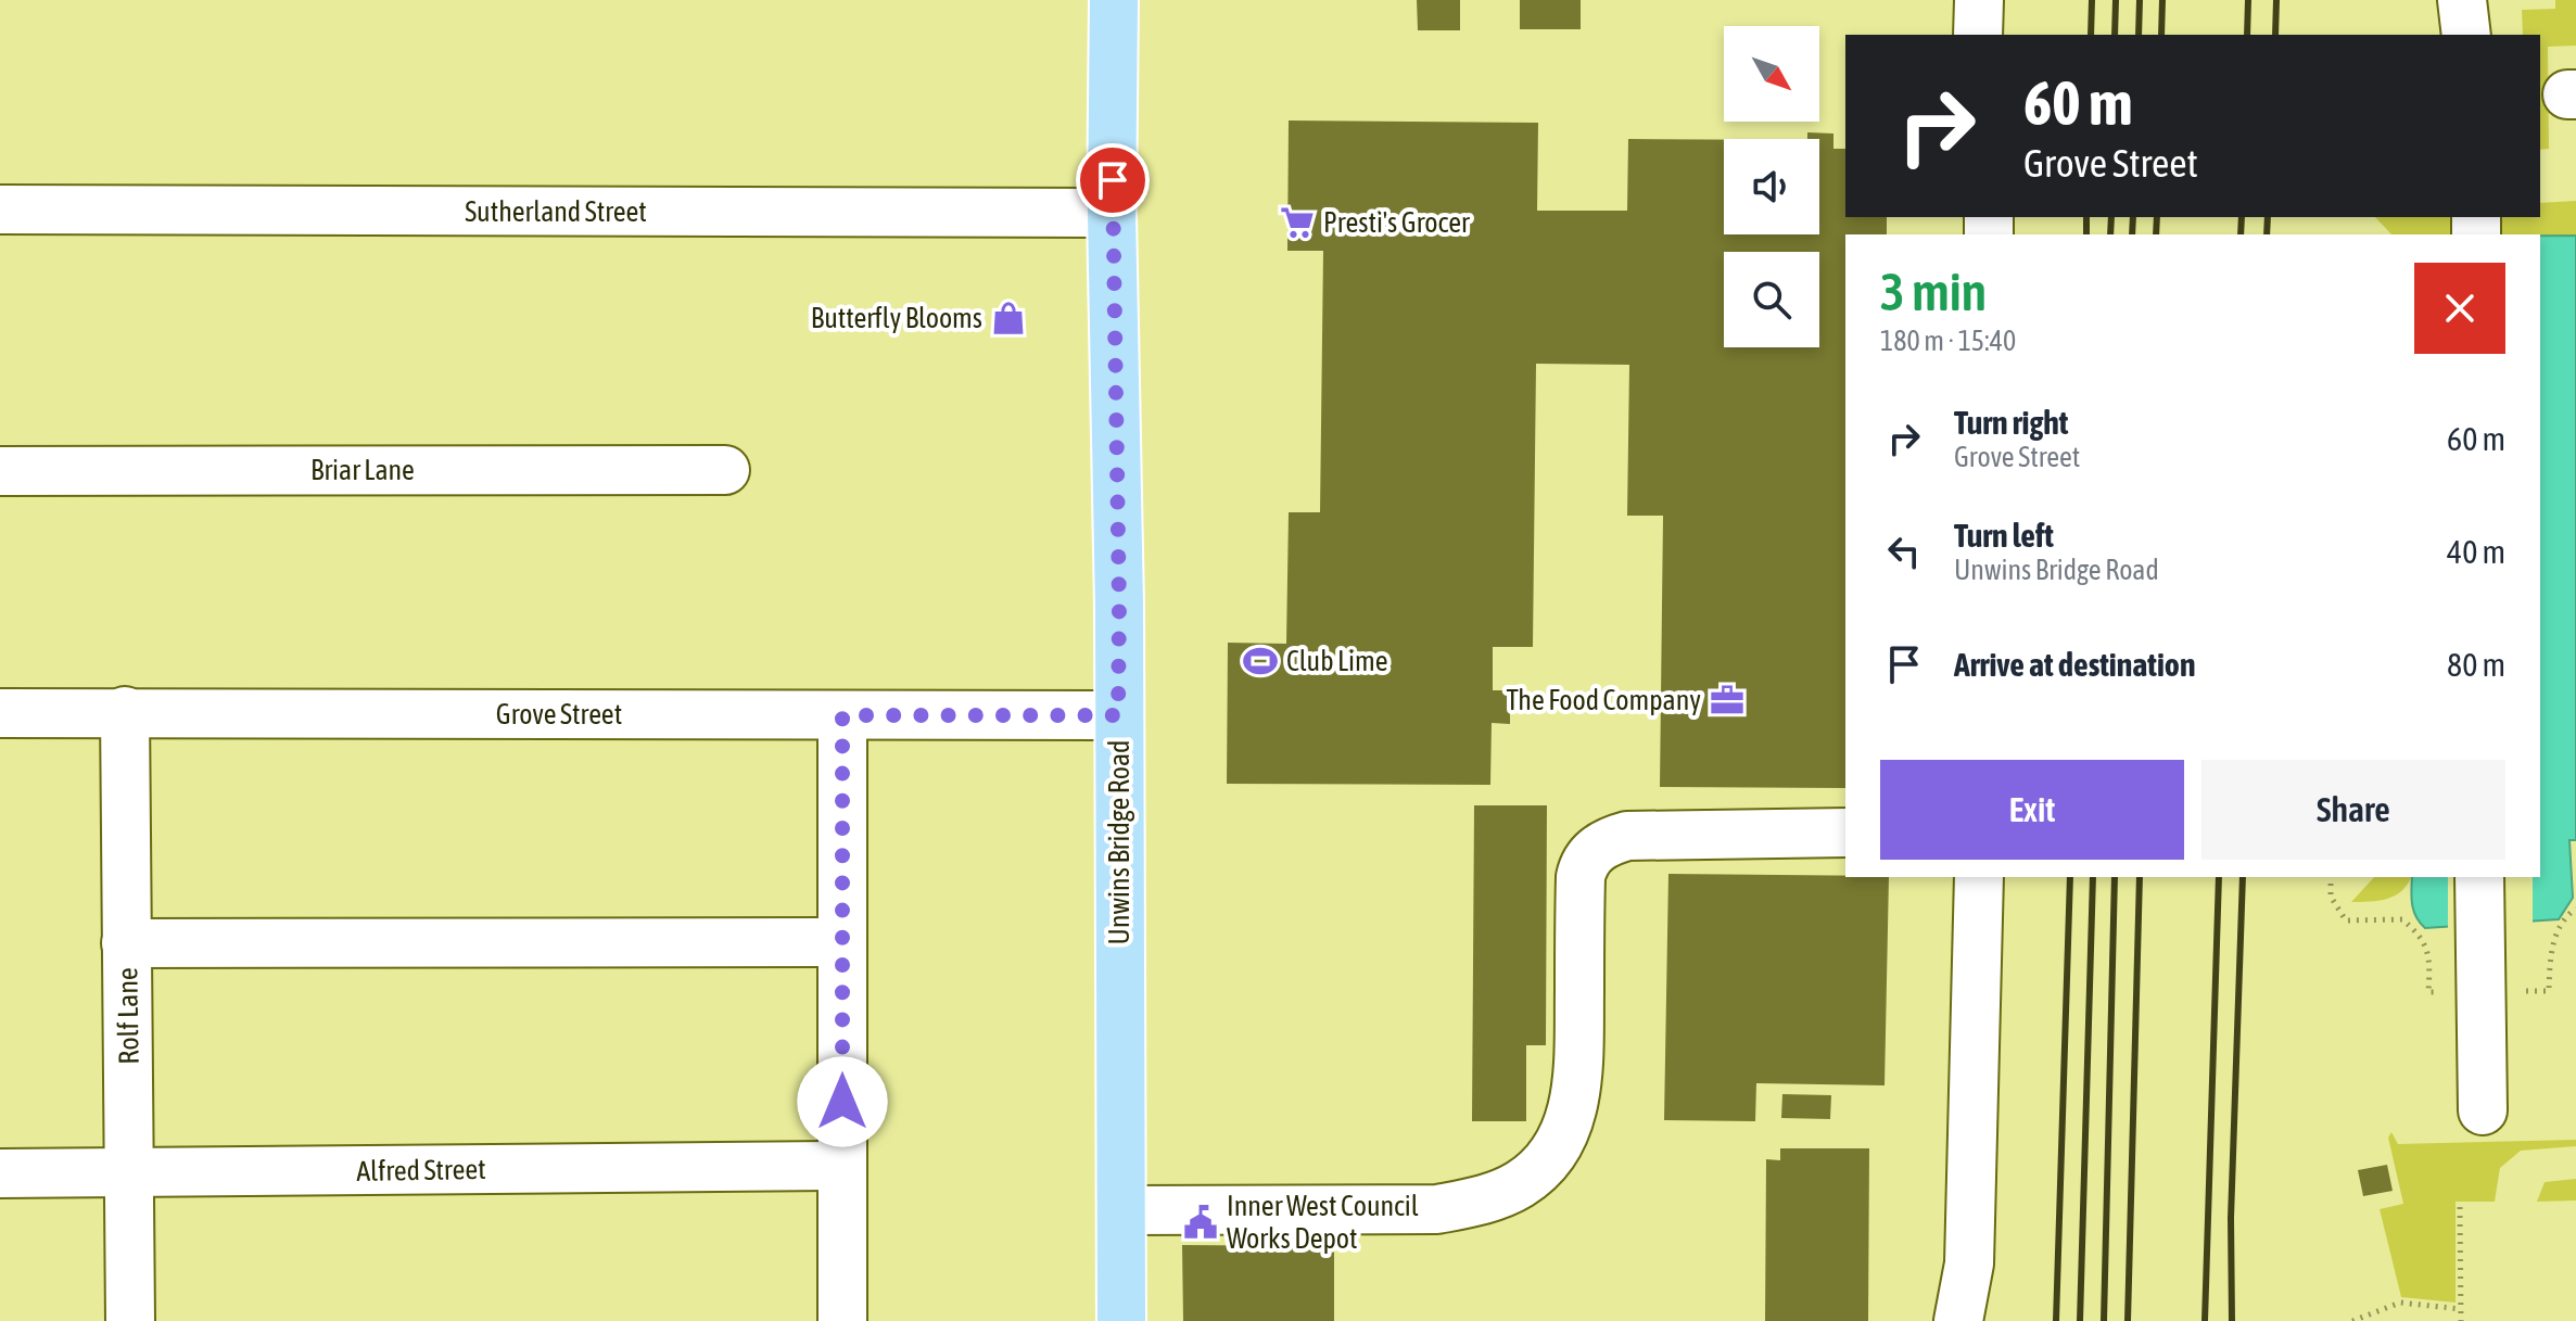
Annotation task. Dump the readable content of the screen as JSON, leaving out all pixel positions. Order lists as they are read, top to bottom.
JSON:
{
  "streets": {
    "main road": ["Unwins Bridge Road"],
    "street": [
      "Sutherland Street",
      "Briar Lane",
      "Grove Street",
      "Rolf Lane",
      "Alfred Street"
    ]
  },
  "crossings": [
    ["Sutherland Street", "Unwins Bridge Road"],
    ["Grove Street", "Unwins Bridge Road"],
    ["Grove Street", "Rolf Lane"],
    ["Rolf Lane", "Alfred Street"]
  ],
  "places": {
    "supermarket": ["Presti's Grocer"],
    "shop": ["Butterfly Blooms"],
    "sports": ["Club Lime"],
    "office": ["The Food Company"],
    "public building": ["Inner West Council Works Depot"]
  },
  "north": "bottom right",
  "page": {
    "turn": ["60 m", "Grove Street"],
    "heading": ["3 min", "180 m · 15:40"],
    "list": [
      {
        "name": "Turn right",
        "note": "Grove Street",
        "value": "60 m"
      },
      {
        "name": "Turn left",
        "note": "Unwins Bridge Road",
        "value": "40 m"
      },
      {
        "name": "Arrive at destination",
        "value": "80 m"
      }
    ],
    "buttons": ["Exit", "Share"]
  }
}
